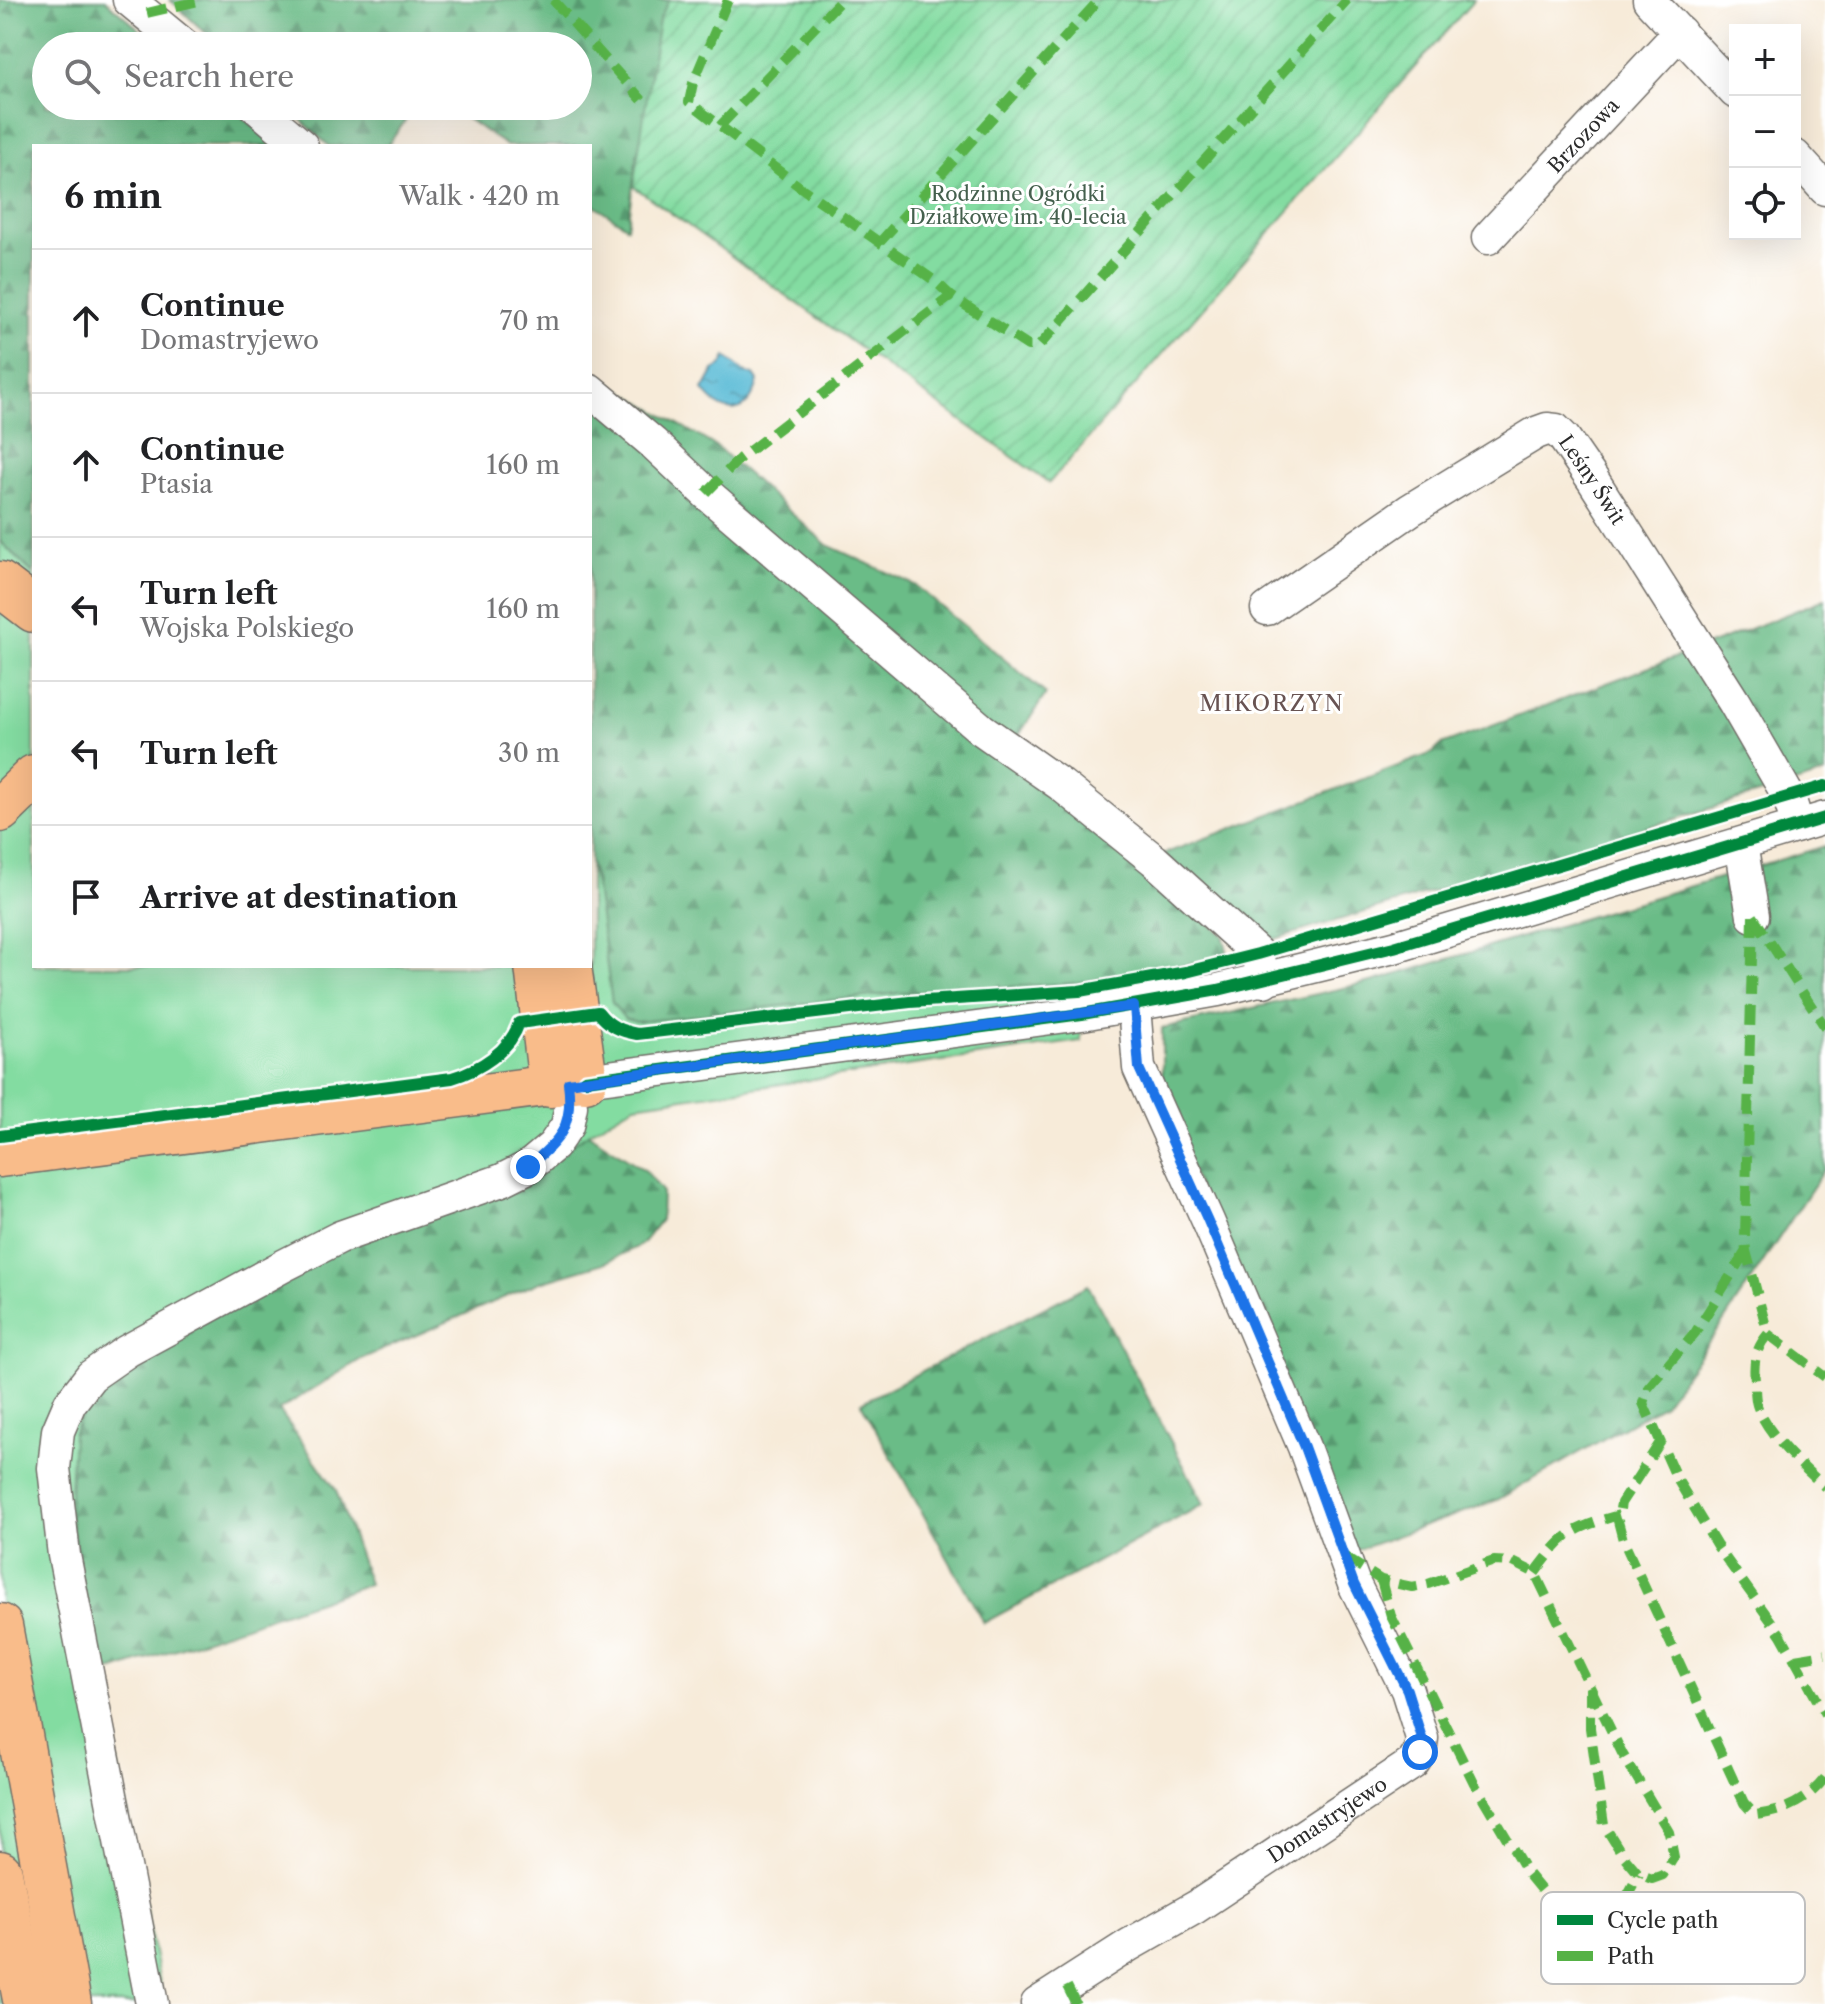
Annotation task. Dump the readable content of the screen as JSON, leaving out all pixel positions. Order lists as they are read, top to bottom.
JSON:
{
  "streets": {
    "street": ["Brzozowa", "Leśny Świt", "Domastryjewo"]
  },
  "districts": ["MIKORZYN"],
  "parks": ["Rodzinne Ogródki Działkowe im. 40-lecia"],
  "legend": ["Cycle path", "Path"],
  "page": {
    "map_buttons": ["+", "−"],
    "search": "Search here",
    "heading": ["6 min", "Walk · 420 m"],
    "list": [
      ["Continue", "Domastryjewo", "70 m"],
      ["Continue", "Ptasia", "160 m"],
      ["Turn left", "Wojska Polskiego", "160 m"],
      ["Turn left", "30 m"],
      "Arrive at destination"
    ]
  }
}
